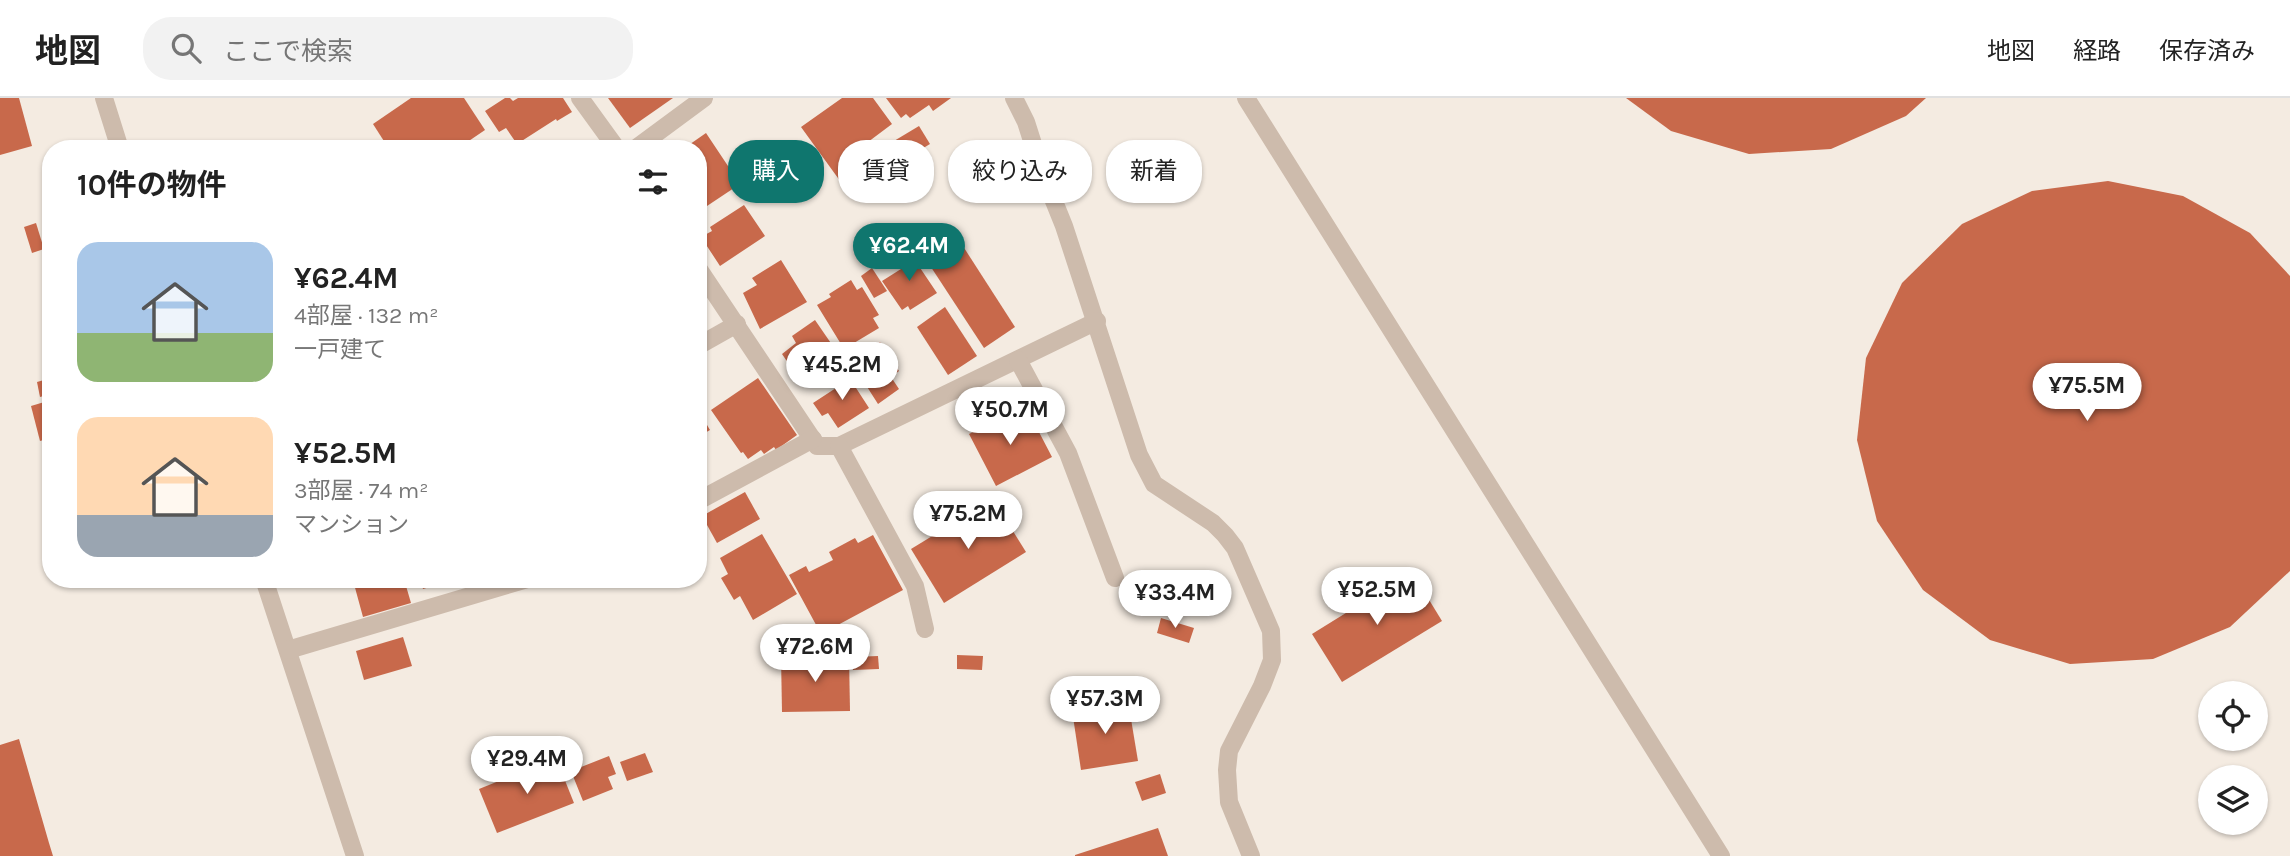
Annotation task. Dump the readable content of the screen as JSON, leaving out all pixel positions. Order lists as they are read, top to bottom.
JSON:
{
  "page": {
    "header": "地図",
    "search": "ここで検索",
    "nav": ["地図", "経路", "保存済み"],
    "chip": [
      "購入",
      "賃貸",
      "絞り込み",
      "新着"
    ],
    "heading": "10件の物件",
    "price": [
      "¥62.4M",
      "¥45.2M",
      "¥75.5M",
      "¥50.7M",
      "¥75.2M",
      "¥52.5M",
      "¥33.4M",
      "¥72.6M",
      "¥57.3M",
      "¥29.4M"
    ],
    "list": [
      {
        "name": "¥62.4M",
        "note": "4部屋 · 132 m² · 一戸建て"
      },
      {
        "name": "¥52.5M",
        "note": "3部屋 · 74 m² · マンション"
      }
    ]
  }
}
